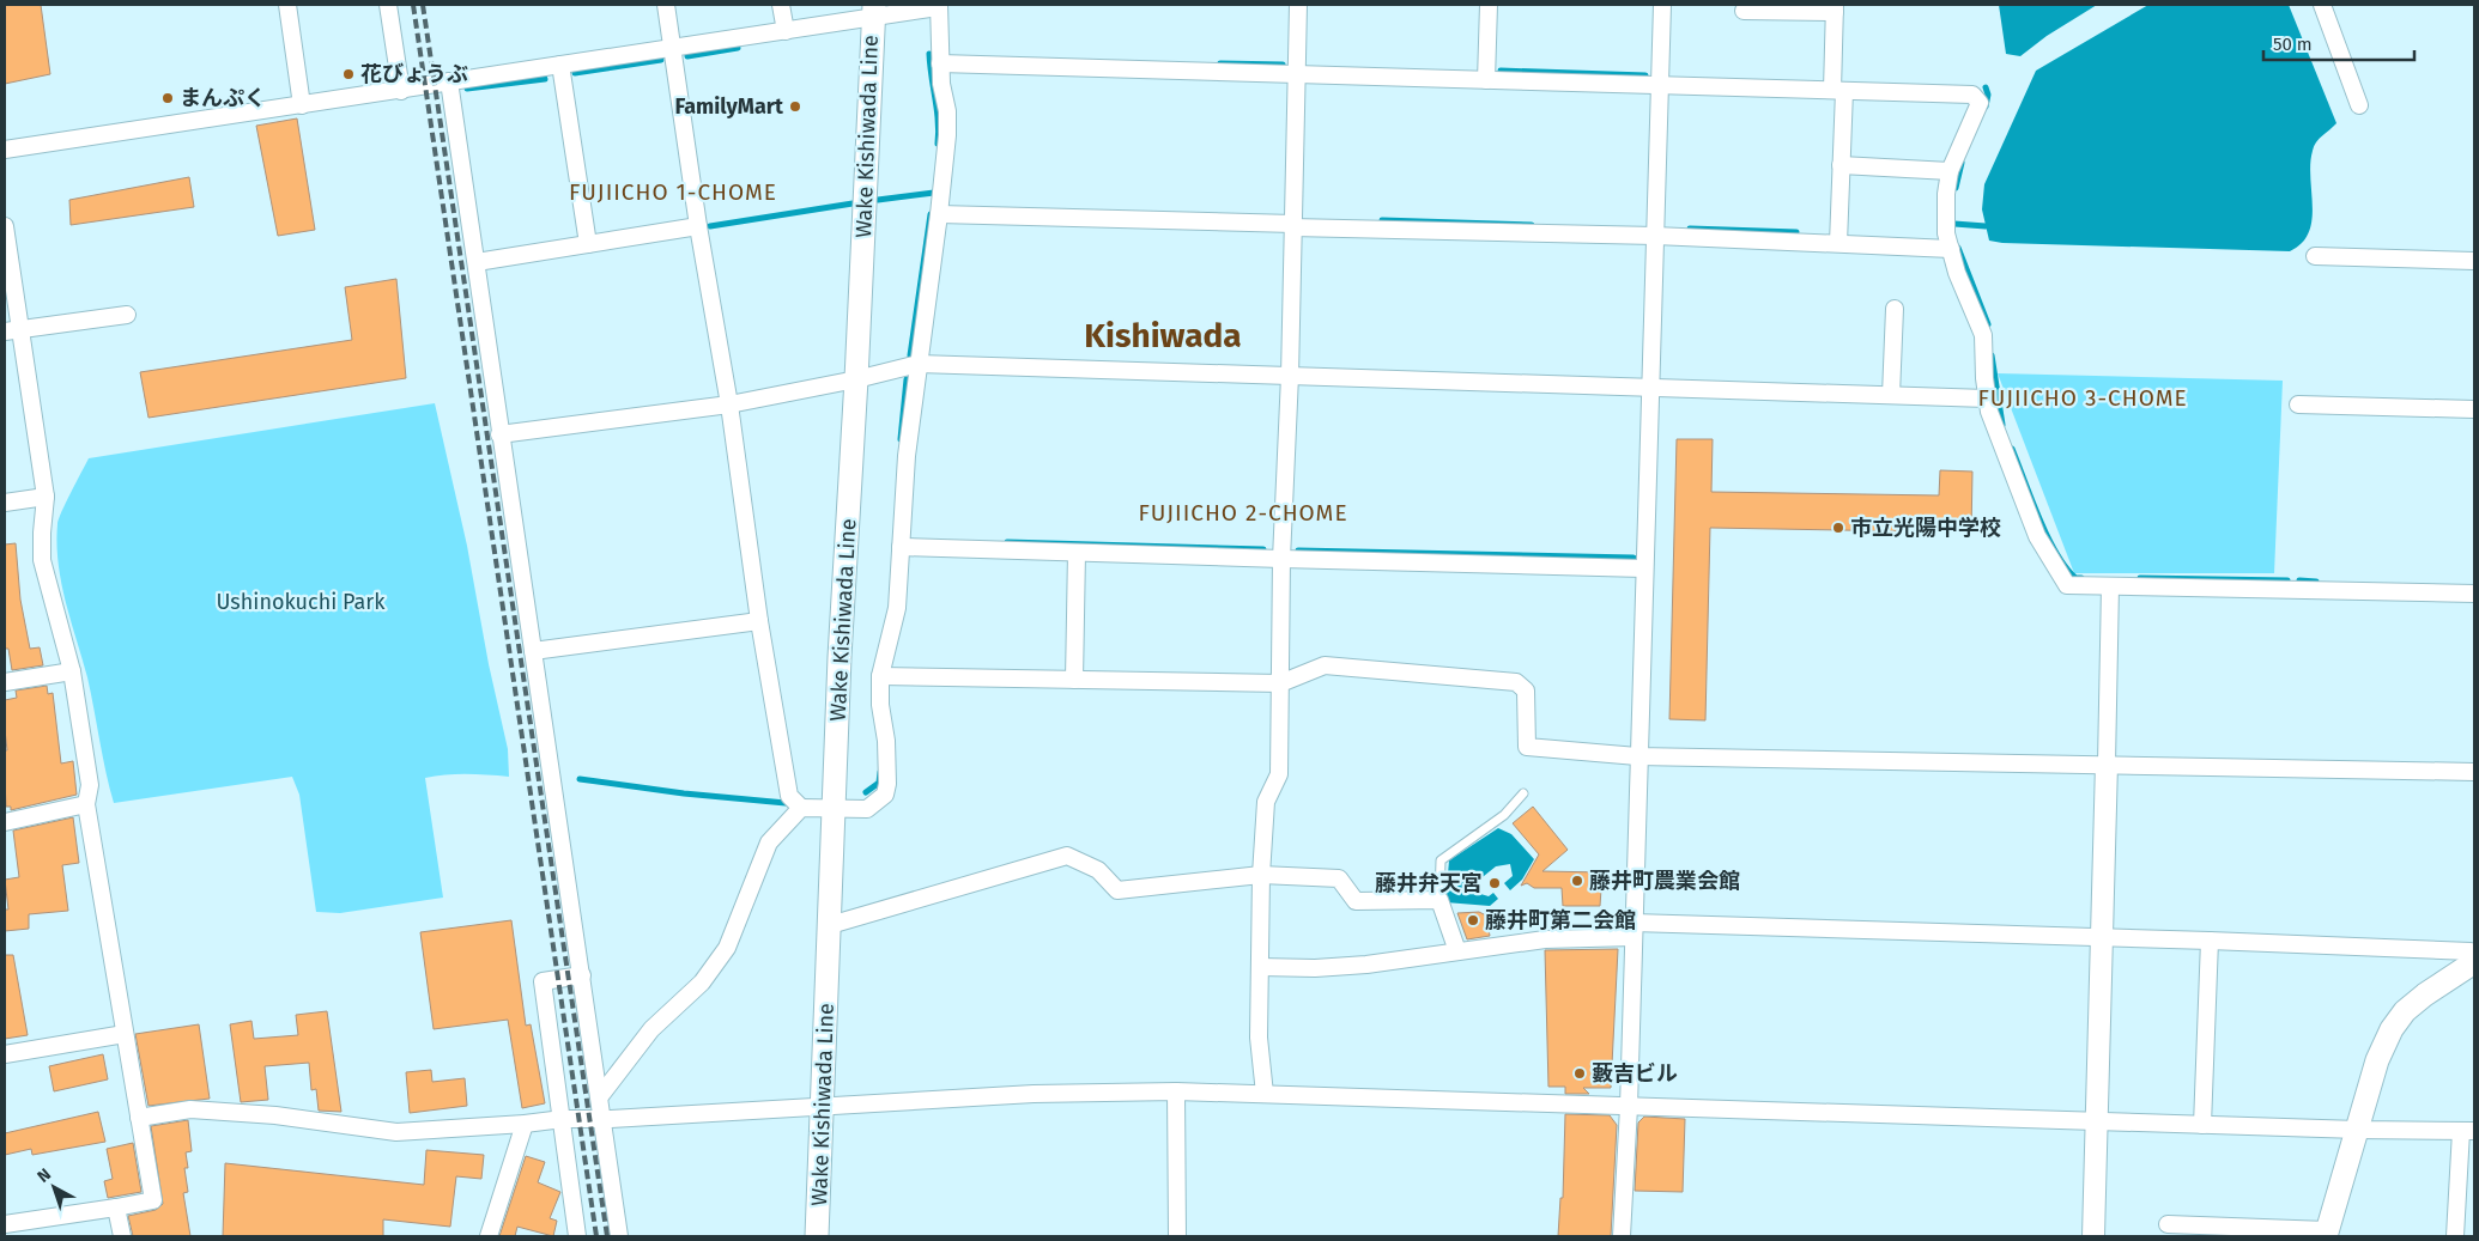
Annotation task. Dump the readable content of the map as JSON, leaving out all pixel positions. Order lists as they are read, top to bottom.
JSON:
{
  "streets": {
    "main road": ["Wake Kishiwada Line"]
  },
  "districts": [
    "FUJIICHO 1-CHOME",
    "Kishiwada",
    "FUJIICHO 3-CHOME",
    "FUJIICHO 2-CHOME"
  ],
  "parks": ["Ushinokuchi Park"],
  "places": [
    "花びょうぶ",
    "まんぷく",
    "FamilyMart",
    "市立光陽中学校",
    "藤井町農業会館",
    "藤井弁天宮",
    "藤井町第二会館",
    "藪吉ビル"
  ],
  "scale_bar": "50 m",
  "north": "top left"
}
